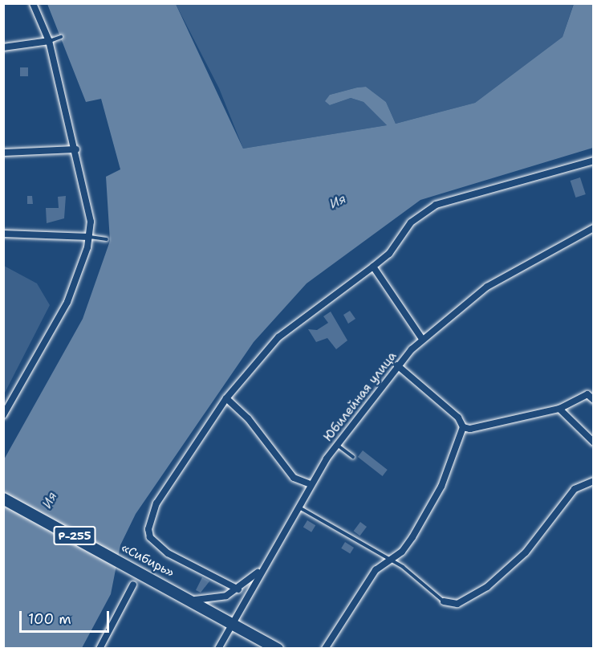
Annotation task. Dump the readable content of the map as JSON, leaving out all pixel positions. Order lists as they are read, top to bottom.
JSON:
{
  "streets": {
    "highway": ["Р-255", "«Сибирь»"],
    "street": ["Юбилейная улица"]
  },
  "crossings": [
    ["Юбилейная улица", "«Сибирь»"]
  ],
  "water": ["Ия"],
  "scale_bar": "100 m"
}
